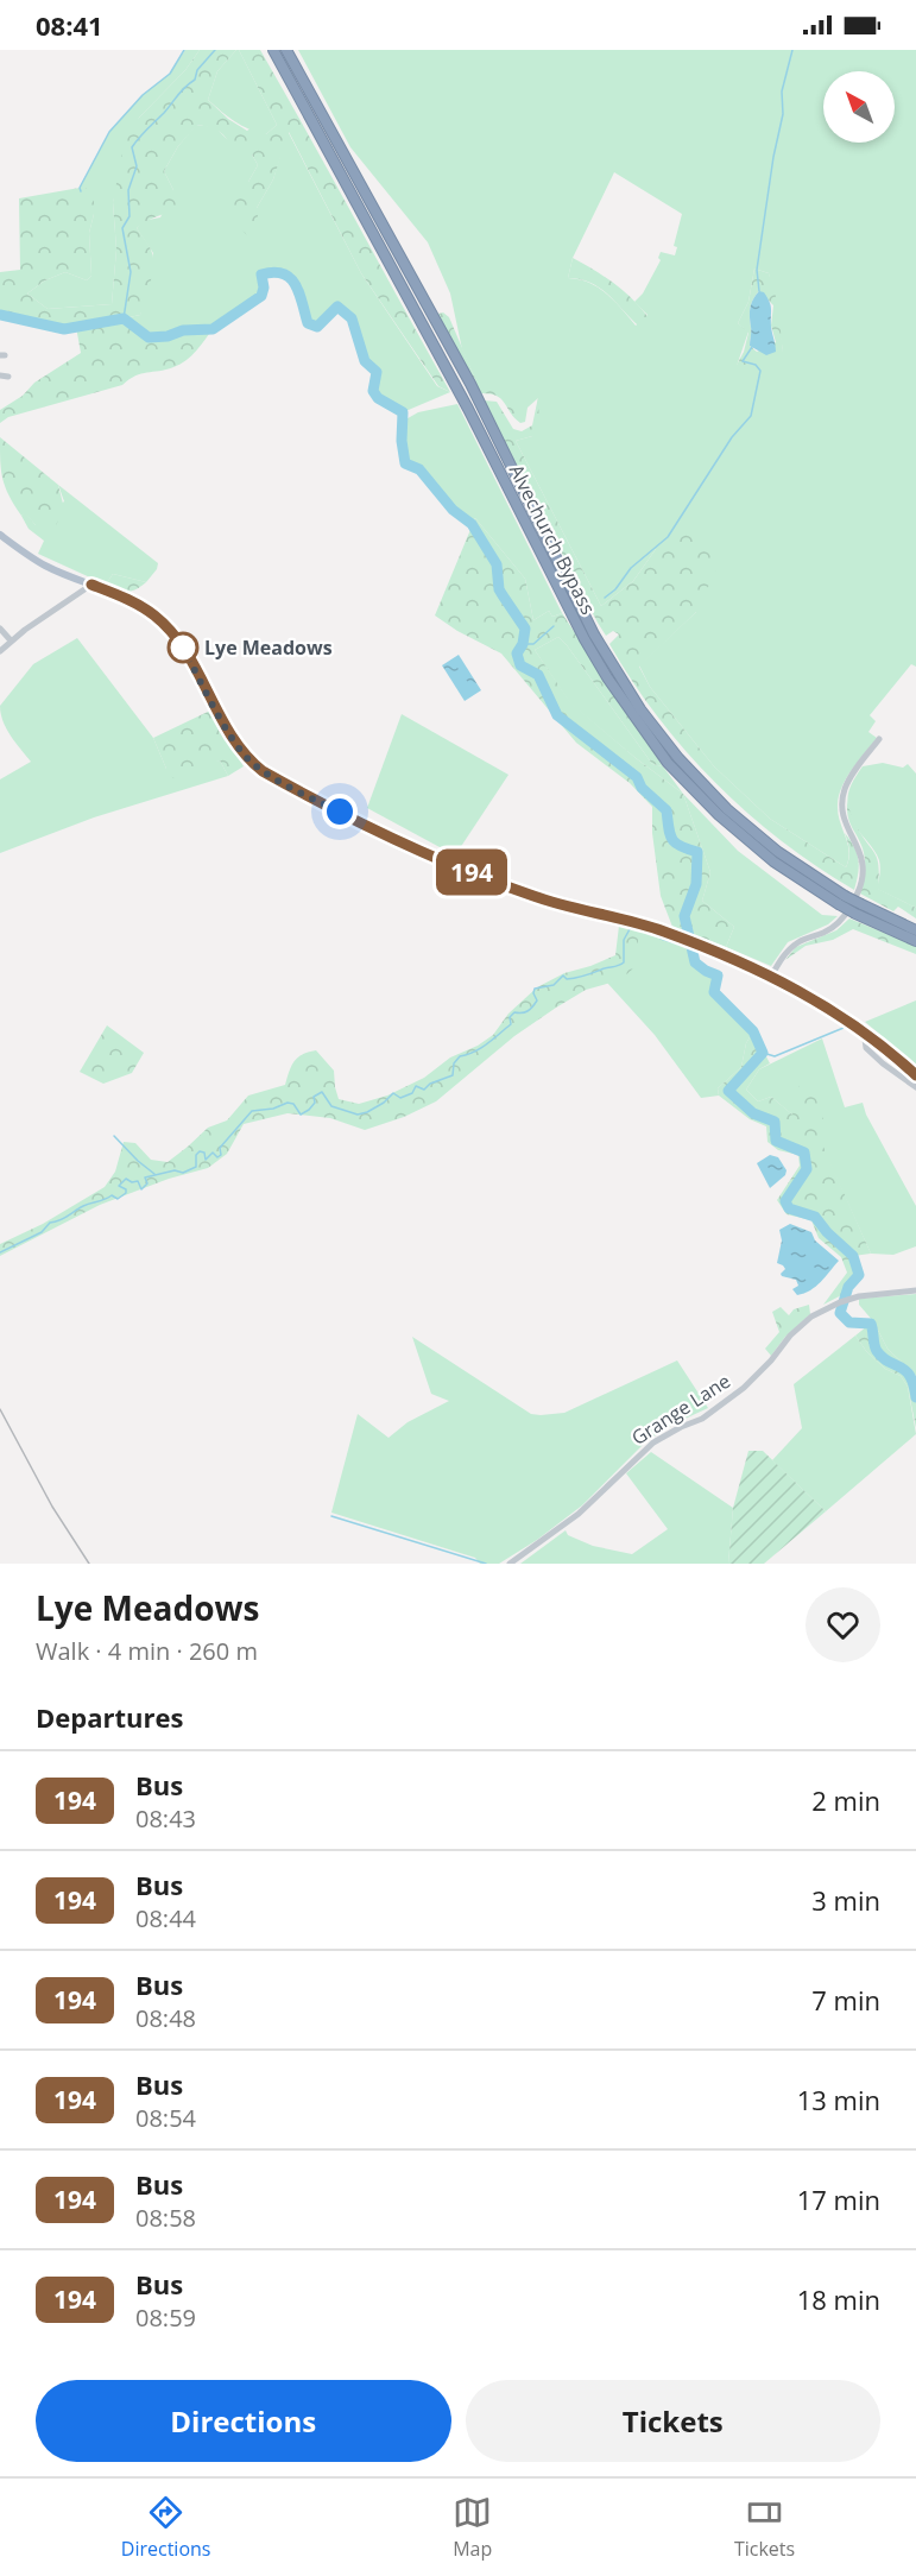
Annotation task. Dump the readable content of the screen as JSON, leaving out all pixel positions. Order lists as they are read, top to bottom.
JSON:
{
  "streets": {
    "highway": ["Alvechurch Bypass"],
    "street": ["Grange Lane"]
  },
  "places": ["Lye Meadows"],
  "lines": ["bus line 194"],
  "north": "top left",
  "page": {
    "status": "08:41",
    "on_map": "194",
    "heading": [
      ["Lye Meadows", "Walk · 4 min · 260 m"],
      "Departures"
    ],
    "list": [
      {
        "mark": "194",
        "name": "Bus",
        "note": "08:43",
        "value": "2 min"
      },
      {
        "mark": "194",
        "name": "Bus",
        "note": "08:44",
        "value": "3 min"
      },
      {
        "mark": "194",
        "name": "Bus",
        "note": "08:48",
        "value": "7 min"
      },
      {
        "mark": "194",
        "name": "Bus",
        "note": "08:54",
        "value": "13 min"
      },
      {
        "mark": "194",
        "name": "Bus",
        "note": "08:58",
        "value": "17 min"
      },
      {
        "mark": "194",
        "name": "Bus",
        "note": "08:59",
        "value": "18 min"
      }
    ],
    "buttons": ["Directions", "Tickets"],
    "tabs": ["Directions", "Map", "Tickets"]
  }
}
